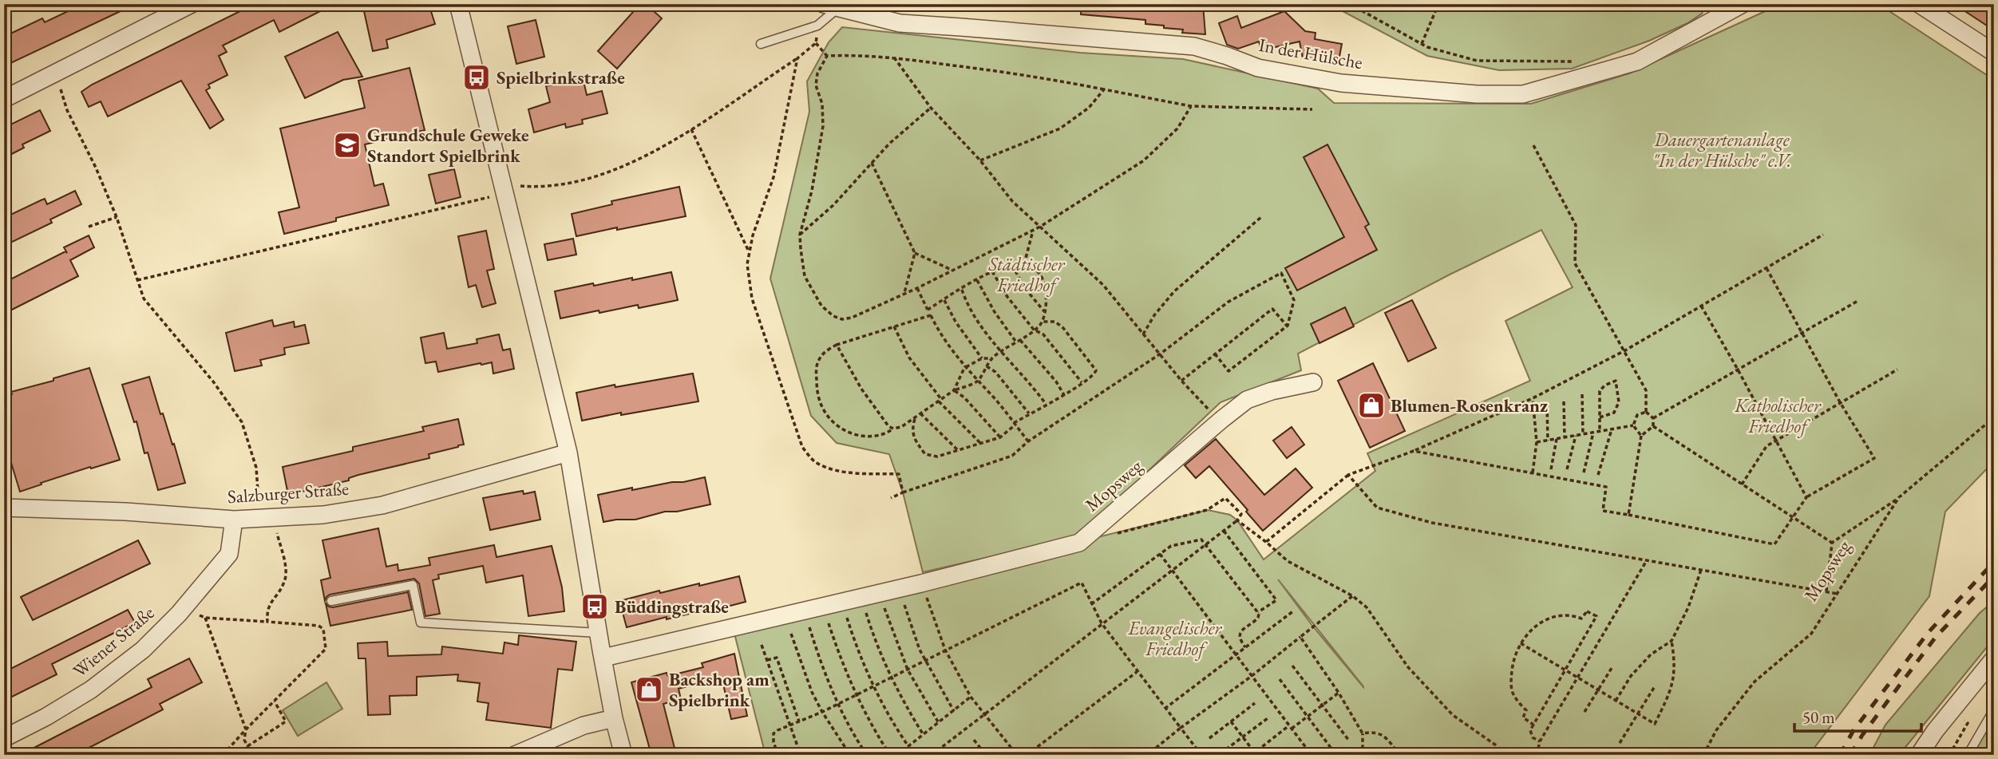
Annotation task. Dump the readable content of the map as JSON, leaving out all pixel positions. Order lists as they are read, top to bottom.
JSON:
{
  "streets": {
    "street": [
      "In der Hülsche",
      "Mopsweg",
      "Salzburger Straße",
      "Wiener Straße"
    ]
  },
  "crossings": [
    ["Salzburger Straße", "Wiener Straße"]
  ],
  "parks": [
    "Dauergartenanlage \"In der Hülsche\" e.V.",
    "Städtischer Friedhof",
    "Katholischer Friedhof",
    "Evangelischer Friedhof"
  ],
  "places": {
    "bus stop": ["Spielbrinkstraße", "Büddingstraße"],
    "school or university": ["Grundschule Geweke Standort Spielbrink"],
    "shop": ["Blumen-Rosenkranz", "Backshop am Spielbrink"]
  },
  "scale_bar": "50 m"
}
